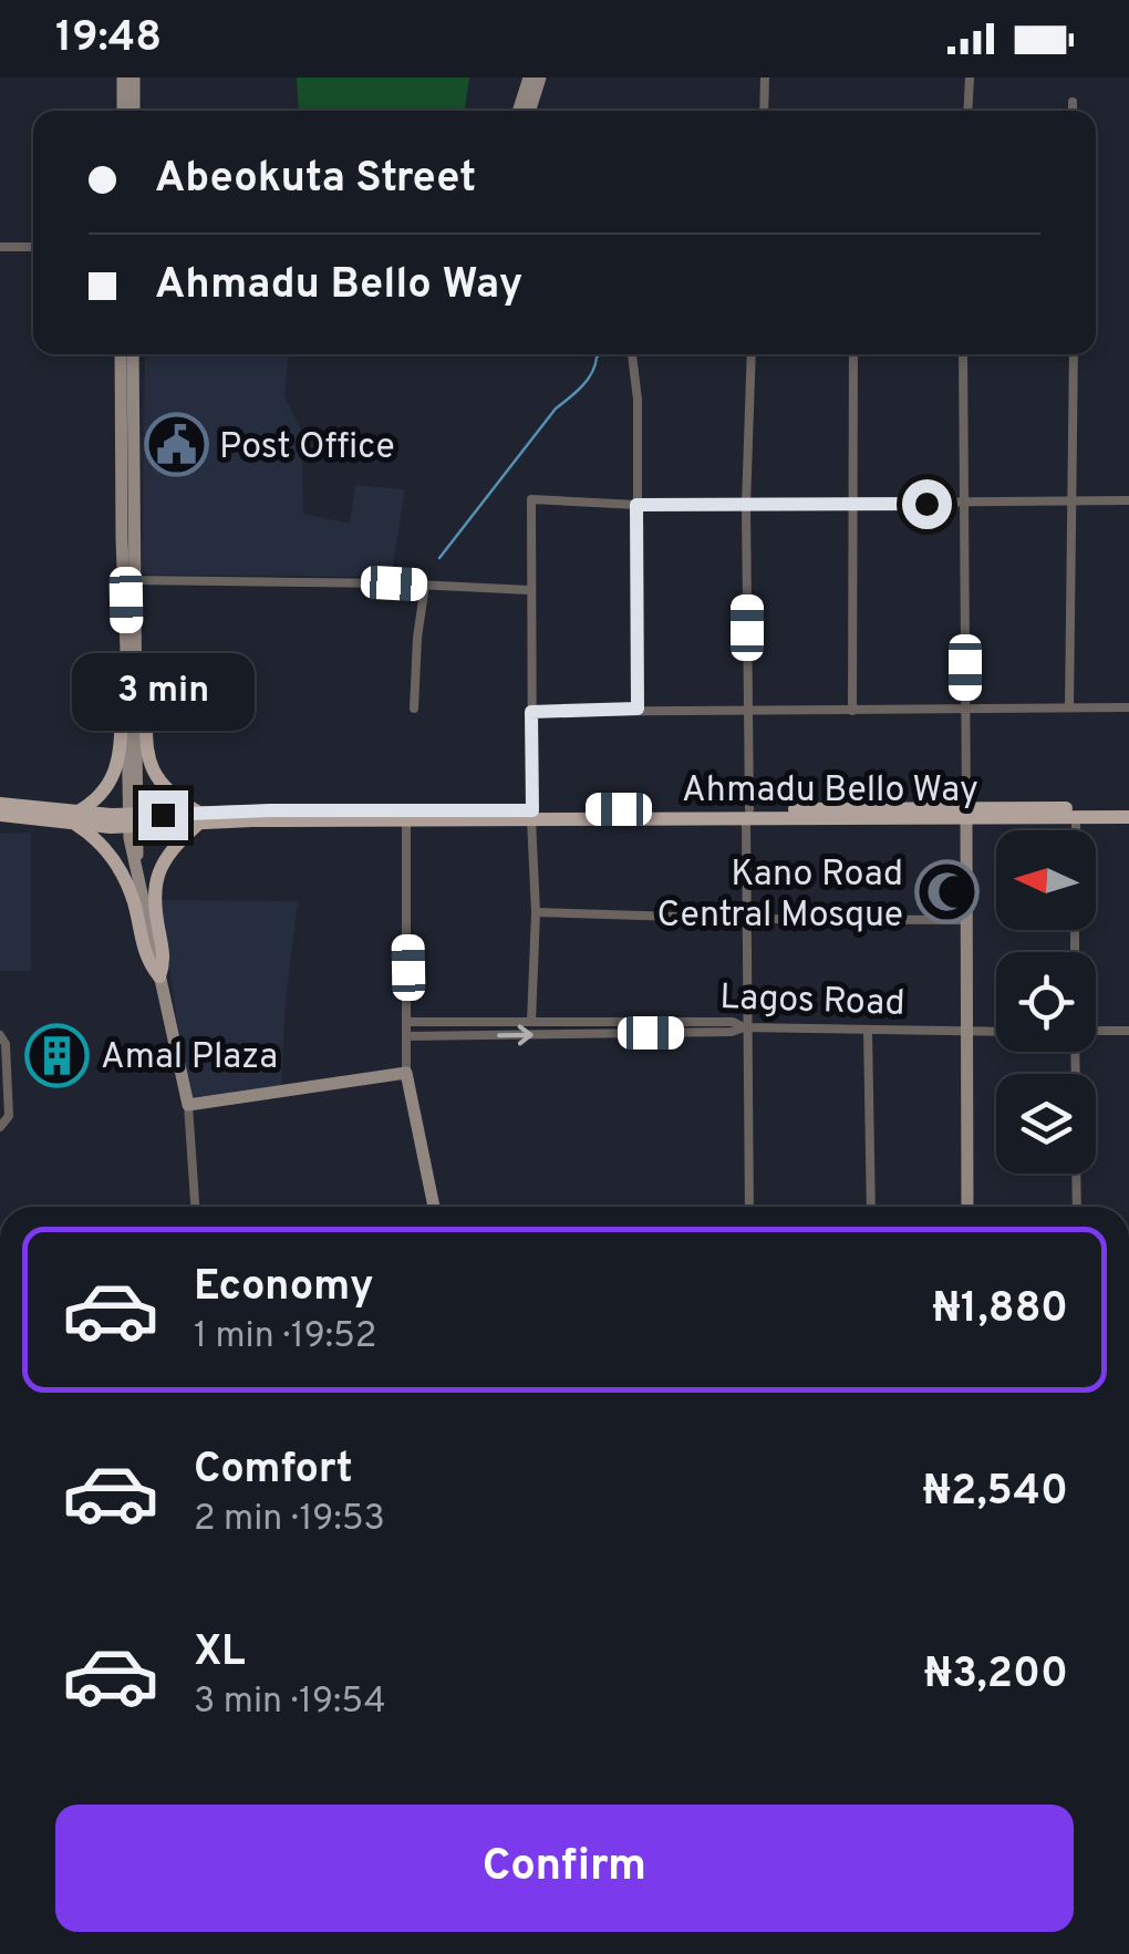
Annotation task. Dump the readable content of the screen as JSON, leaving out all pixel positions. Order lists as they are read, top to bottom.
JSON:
{
  "streets": {
    "main road": ["Ahmadu Bello Way"],
    "street": ["Lagos Road"]
  },
  "places": {
    "public building": ["Post Office"],
    "mosque": ["Kano Road Central Mosque"],
    "building": ["Amal Plaza"]
  },
  "north": "left",
  "page": {
    "status": "19:48",
    "banner": ["Abeokuta Street", "Ahmadu Bello Way"],
    "bubble": "3 min",
    "list": [
      {
        "name": "Economy",
        "note": "1 min · 19:52",
        "value": "₦1,880"
      },
      {
        "name": "Comfort",
        "note": "2 min · 19:53",
        "value": "₦2,540"
      },
      {
        "name": "XL",
        "note": "3 min · 19:54",
        "value": "₦3,200"
      }
    ],
    "buttons": "Confirm"
  }
}
